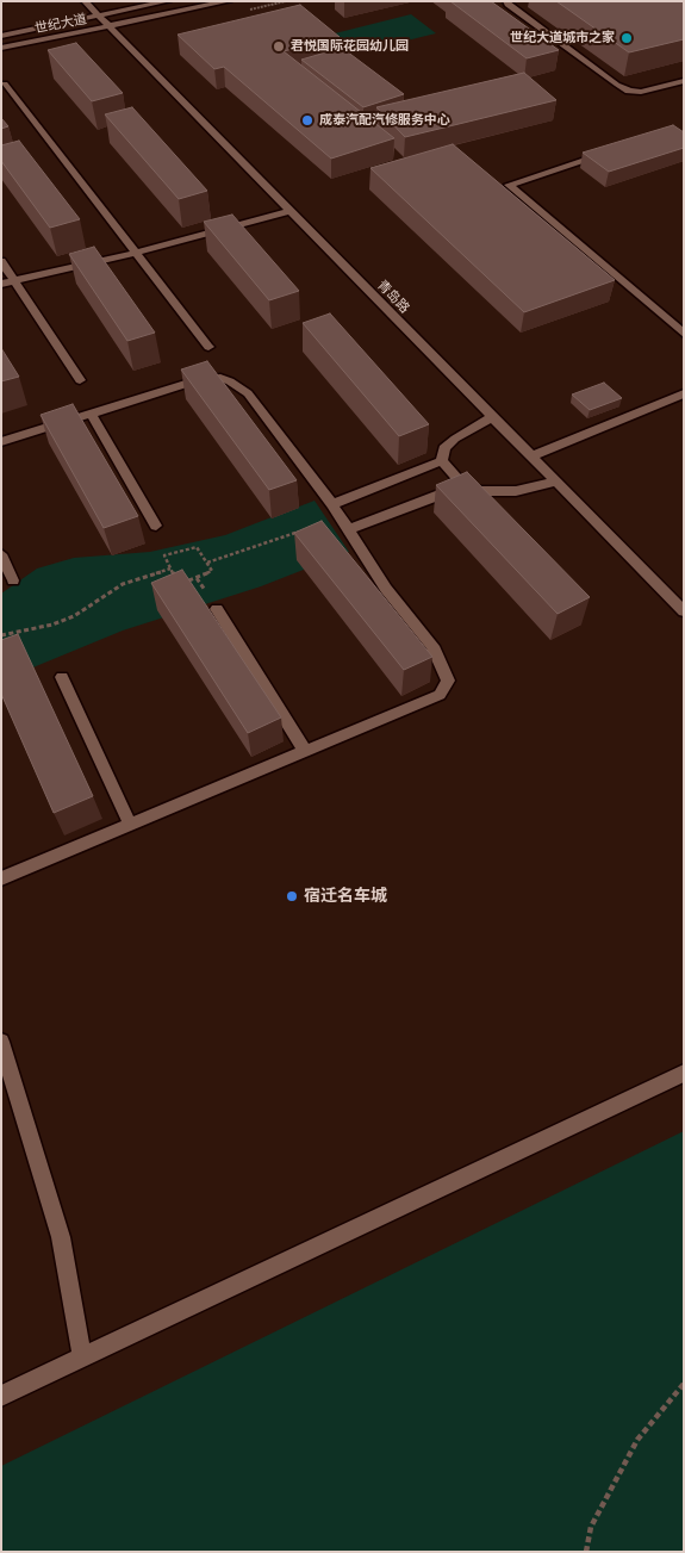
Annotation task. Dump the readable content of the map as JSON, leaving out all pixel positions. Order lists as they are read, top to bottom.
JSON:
{
  "streets": {
    "street": ["世纪大道", "青岛路"]
  },
  "crossings": [
    ["世纪大道", "青岛路"]
  ],
  "places": [
    "世纪大道城市之家",
    "君悦国际花园幼儿园",
    "成泰汽配汽修服务中心",
    "宿迁名车城"
  ]
}
